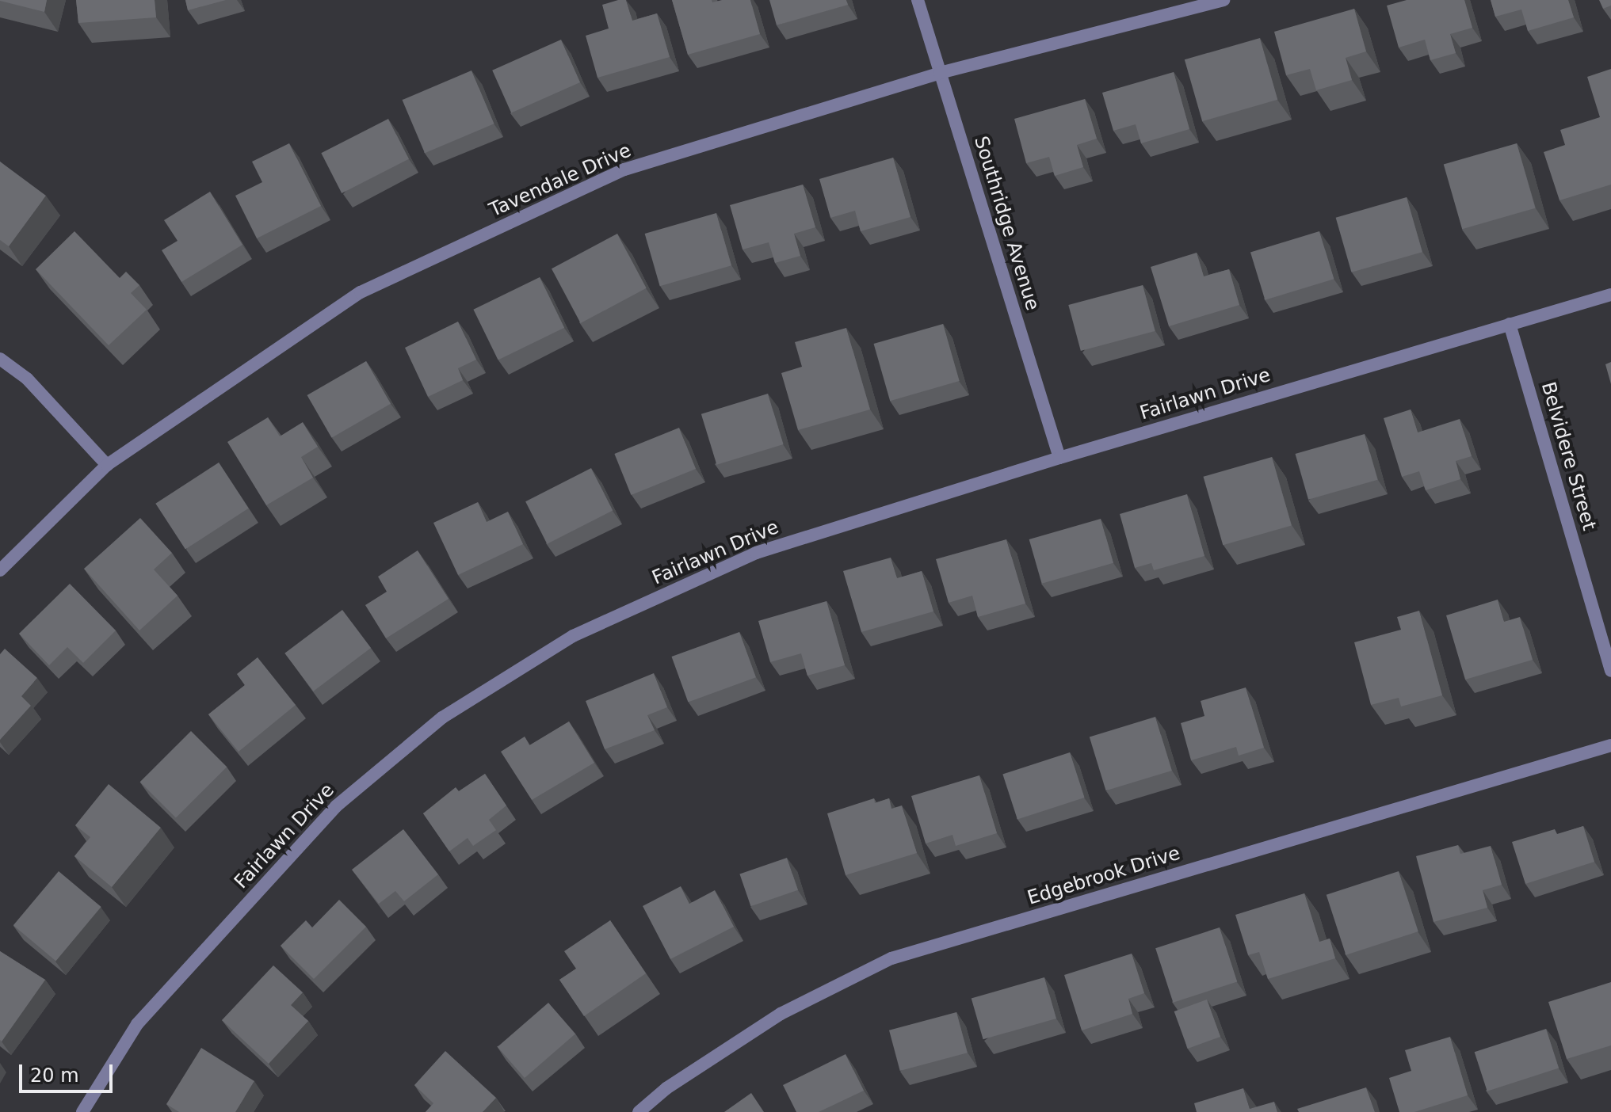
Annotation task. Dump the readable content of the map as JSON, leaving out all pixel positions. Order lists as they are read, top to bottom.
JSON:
{
  "streets": {
    "street": [
      "Tavendale Drive",
      "Southridge Avenue",
      "Fairlawn Drive",
      "Belvidere Street",
      "Edgebrook Drive"
    ]
  },
  "crossings": [
    ["Tavendale Drive", "Southridge Avenue"],
    ["Southridge Avenue", "Fairlawn Drive"],
    ["Fairlawn Drive", "Belvidere Street"]
  ],
  "scale_bar": "20 m"
}
